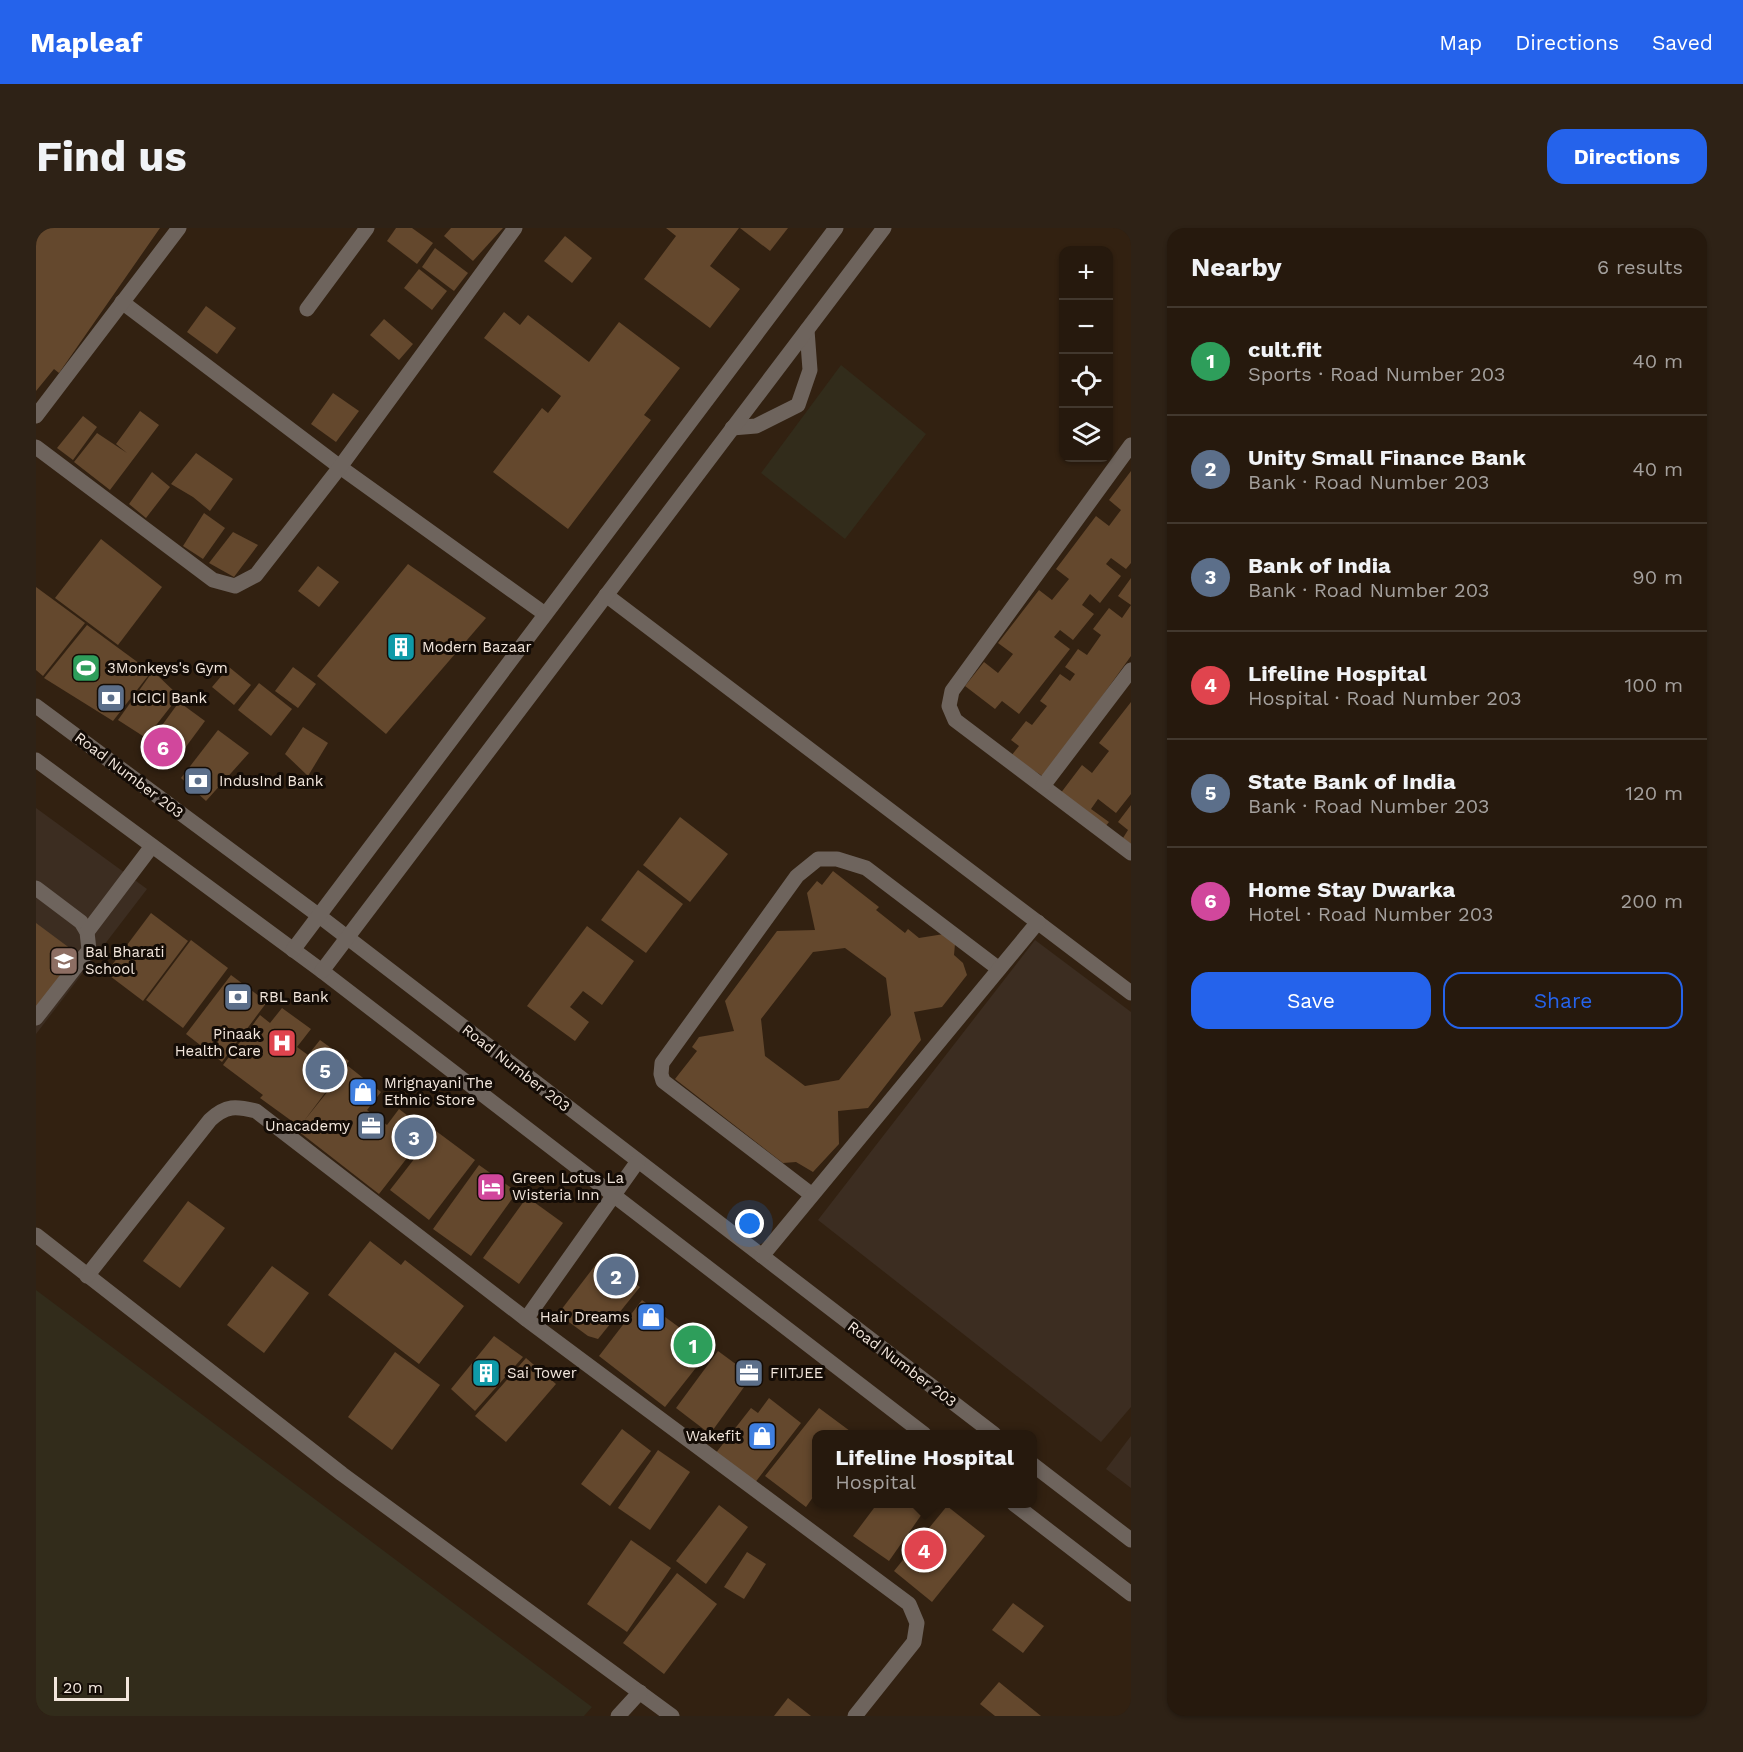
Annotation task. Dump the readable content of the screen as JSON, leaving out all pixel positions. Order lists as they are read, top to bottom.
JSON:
{
  "streets": {
    "street": ["Road Number 203"]
  },
  "places": {
    "building": ["Modern Bazaar", "Sai Tower"],
    "sports": ["3Monkeys's Gym"],
    "bank": ["ICICI Bank", "IndusInd Bank", "RBL Bank"],
    "school or university": ["Bal Bharati School"],
    "hospital": ["Pinaak Health Care"],
    "shop": ["Mrignayani The Ethnic Store", "Hair Dreams", "Wakefit"],
    "office": ["Unacademy", "FIITJEE"],
    "hotel": ["Green Lotus La Wisteria Inn"]
  },
  "scale_bar": "20 m",
  "page": {
    "header": "Mapleaf",
    "nav": ["Map", "Directions", "Saved"],
    "buttons": [
      "Directions",
      ["Save", "Share"]
    ],
    "title": "Find us",
    "heading": ["Nearby", "6 results"],
    "map_buttons": ["+", "−"],
    "list": [
      {
        "mark": "1",
        "name": "cult.fit",
        "note": "Sports · Road Number 203",
        "value": "40 m"
      },
      {
        "mark": "2",
        "name": "Unity Small Finance Bank",
        "note": "Bank · Road Number 203",
        "value": "40 m"
      },
      {
        "mark": "3",
        "name": "Bank of India",
        "note": "Bank · Road Number 203",
        "value": "90 m"
      },
      {
        "mark": "4",
        "name": "Lifeline Hospital",
        "note": "Hospital · Road Number 203",
        "value": "100 m"
      },
      {
        "mark": "5",
        "name": "State Bank of India",
        "note": "Bank · Road Number 203",
        "value": "120 m"
      },
      {
        "mark": "6",
        "name": "Home Stay Dwarka",
        "note": "Hotel · Road Number 203",
        "value": "200 m"
      }
    ],
    "pins": [
      "6",
      "5",
      "3",
      "2",
      "1",
      "4"
    ],
    "popup": ["Lifeline Hospital", "Hospital"],
    "scale": "20 m"
  }
}
